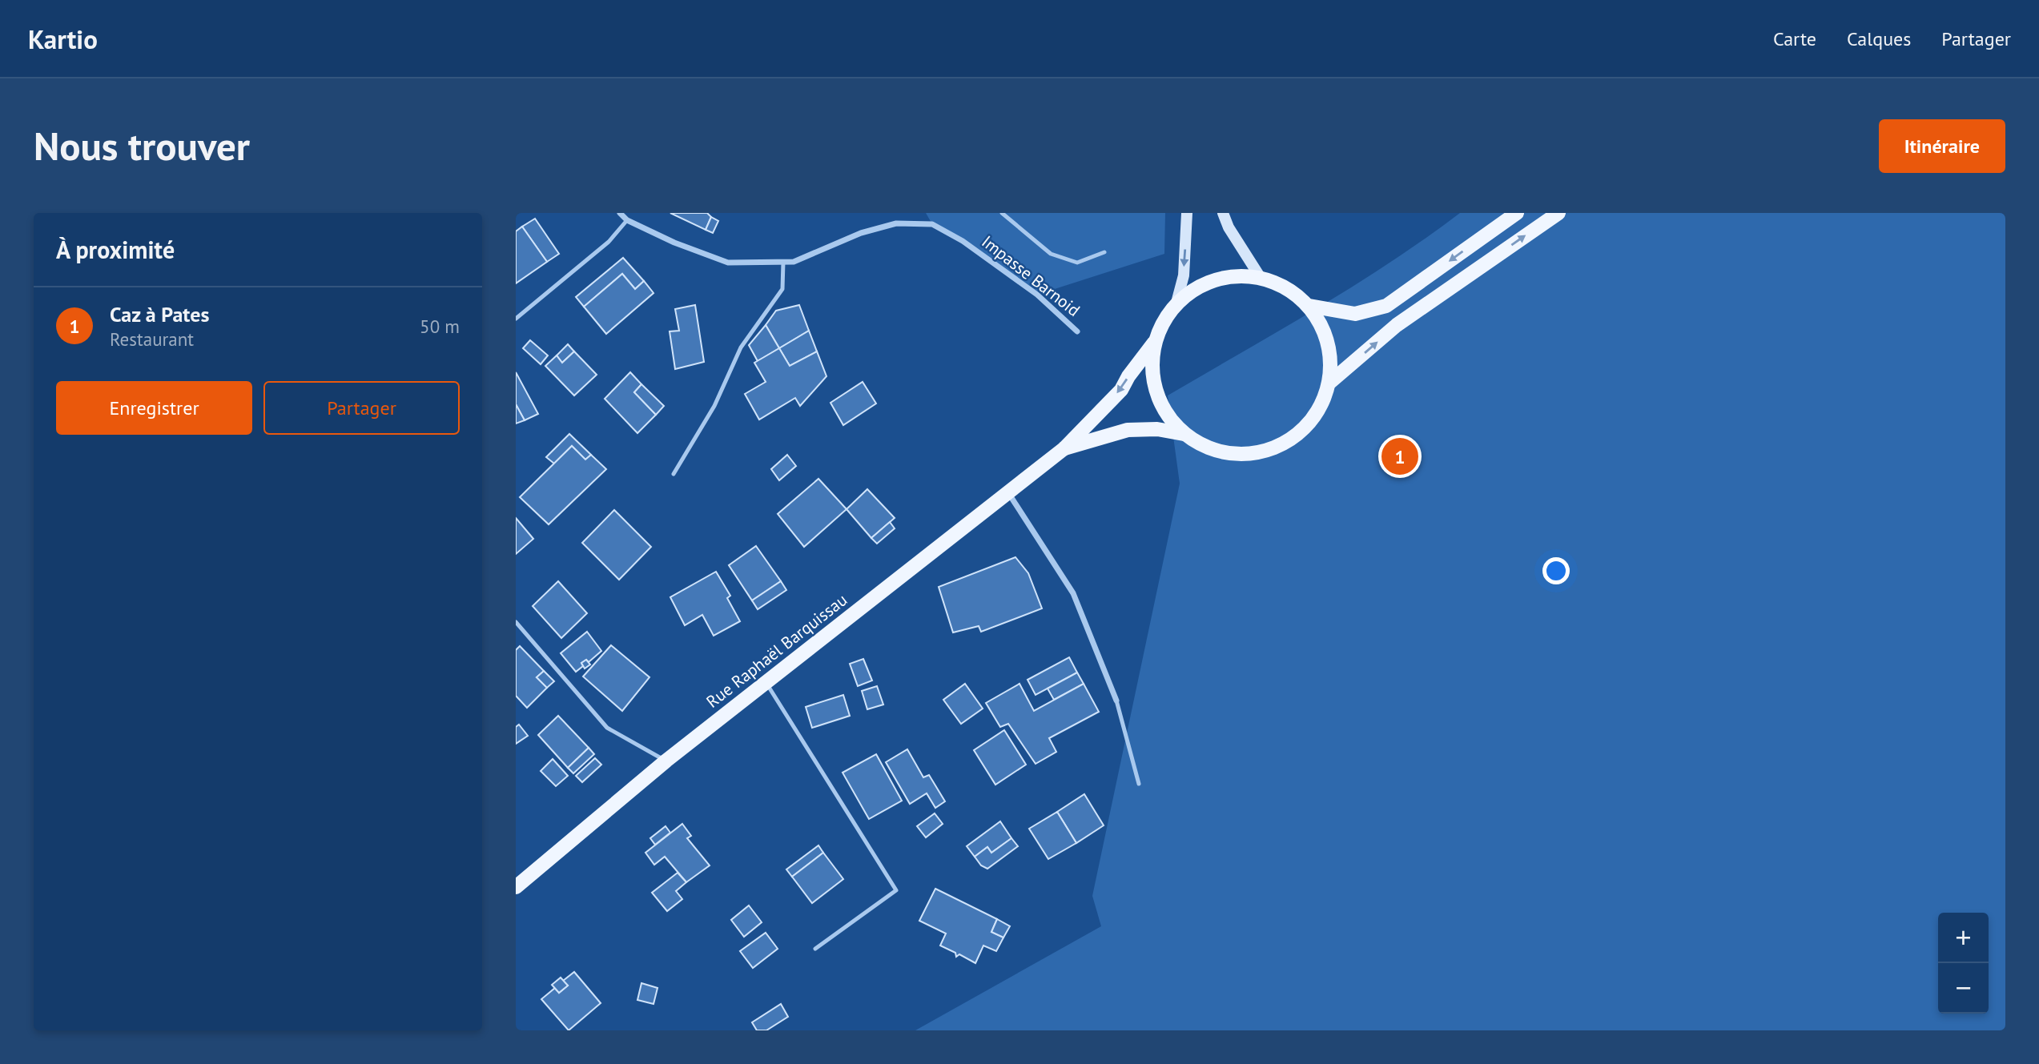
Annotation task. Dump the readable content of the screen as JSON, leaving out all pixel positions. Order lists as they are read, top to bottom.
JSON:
{
  "streets": {
    "main road": ["Rue Raphaël Barquissau"],
    "street": ["Impasse Barnoid"]
  },
  "page": {
    "header": "Kartio",
    "nav": ["Carte", "Calques", "Partager"],
    "buttons": [
      "Itinéraire",
      ["Enregistrer", "Partager"]
    ],
    "title": "Nous trouver",
    "heading": "À proximité",
    "list": [
      {
        "mark": "1",
        "name": "Caz à Pates",
        "note": "Restaurant",
        "value": "50 m"
      }
    ],
    "pins": "1",
    "map_buttons": ["+", "−"]
  }
}
